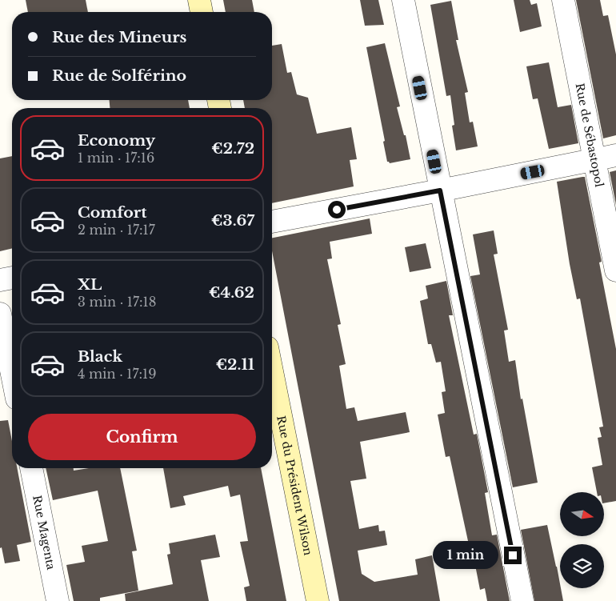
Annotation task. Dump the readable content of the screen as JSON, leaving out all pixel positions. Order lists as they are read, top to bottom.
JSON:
{
  "streets": {
    "main road": ["Rue du Président Wilson"],
    "street": ["Rue de Sébastopol", "Rue Magenta"]
  },
  "north": "right",
  "page": {
    "banner": ["Rue des Mineurs", "Rue de Solférino"],
    "list": [
      {
        "name": "Economy",
        "note": "1 min · 17:16",
        "value": "€2.72"
      },
      {
        "name": "Comfort",
        "note": "2 min · 17:17",
        "value": "€3.67"
      },
      {
        "name": "XL",
        "note": "3 min · 17:18",
        "value": "€4.62"
      },
      {
        "name": "Black",
        "note": "4 min · 17:19",
        "value": "€2.11"
      }
    ],
    "buttons": "Confirm",
    "bubble": "1 min"
  }
}
